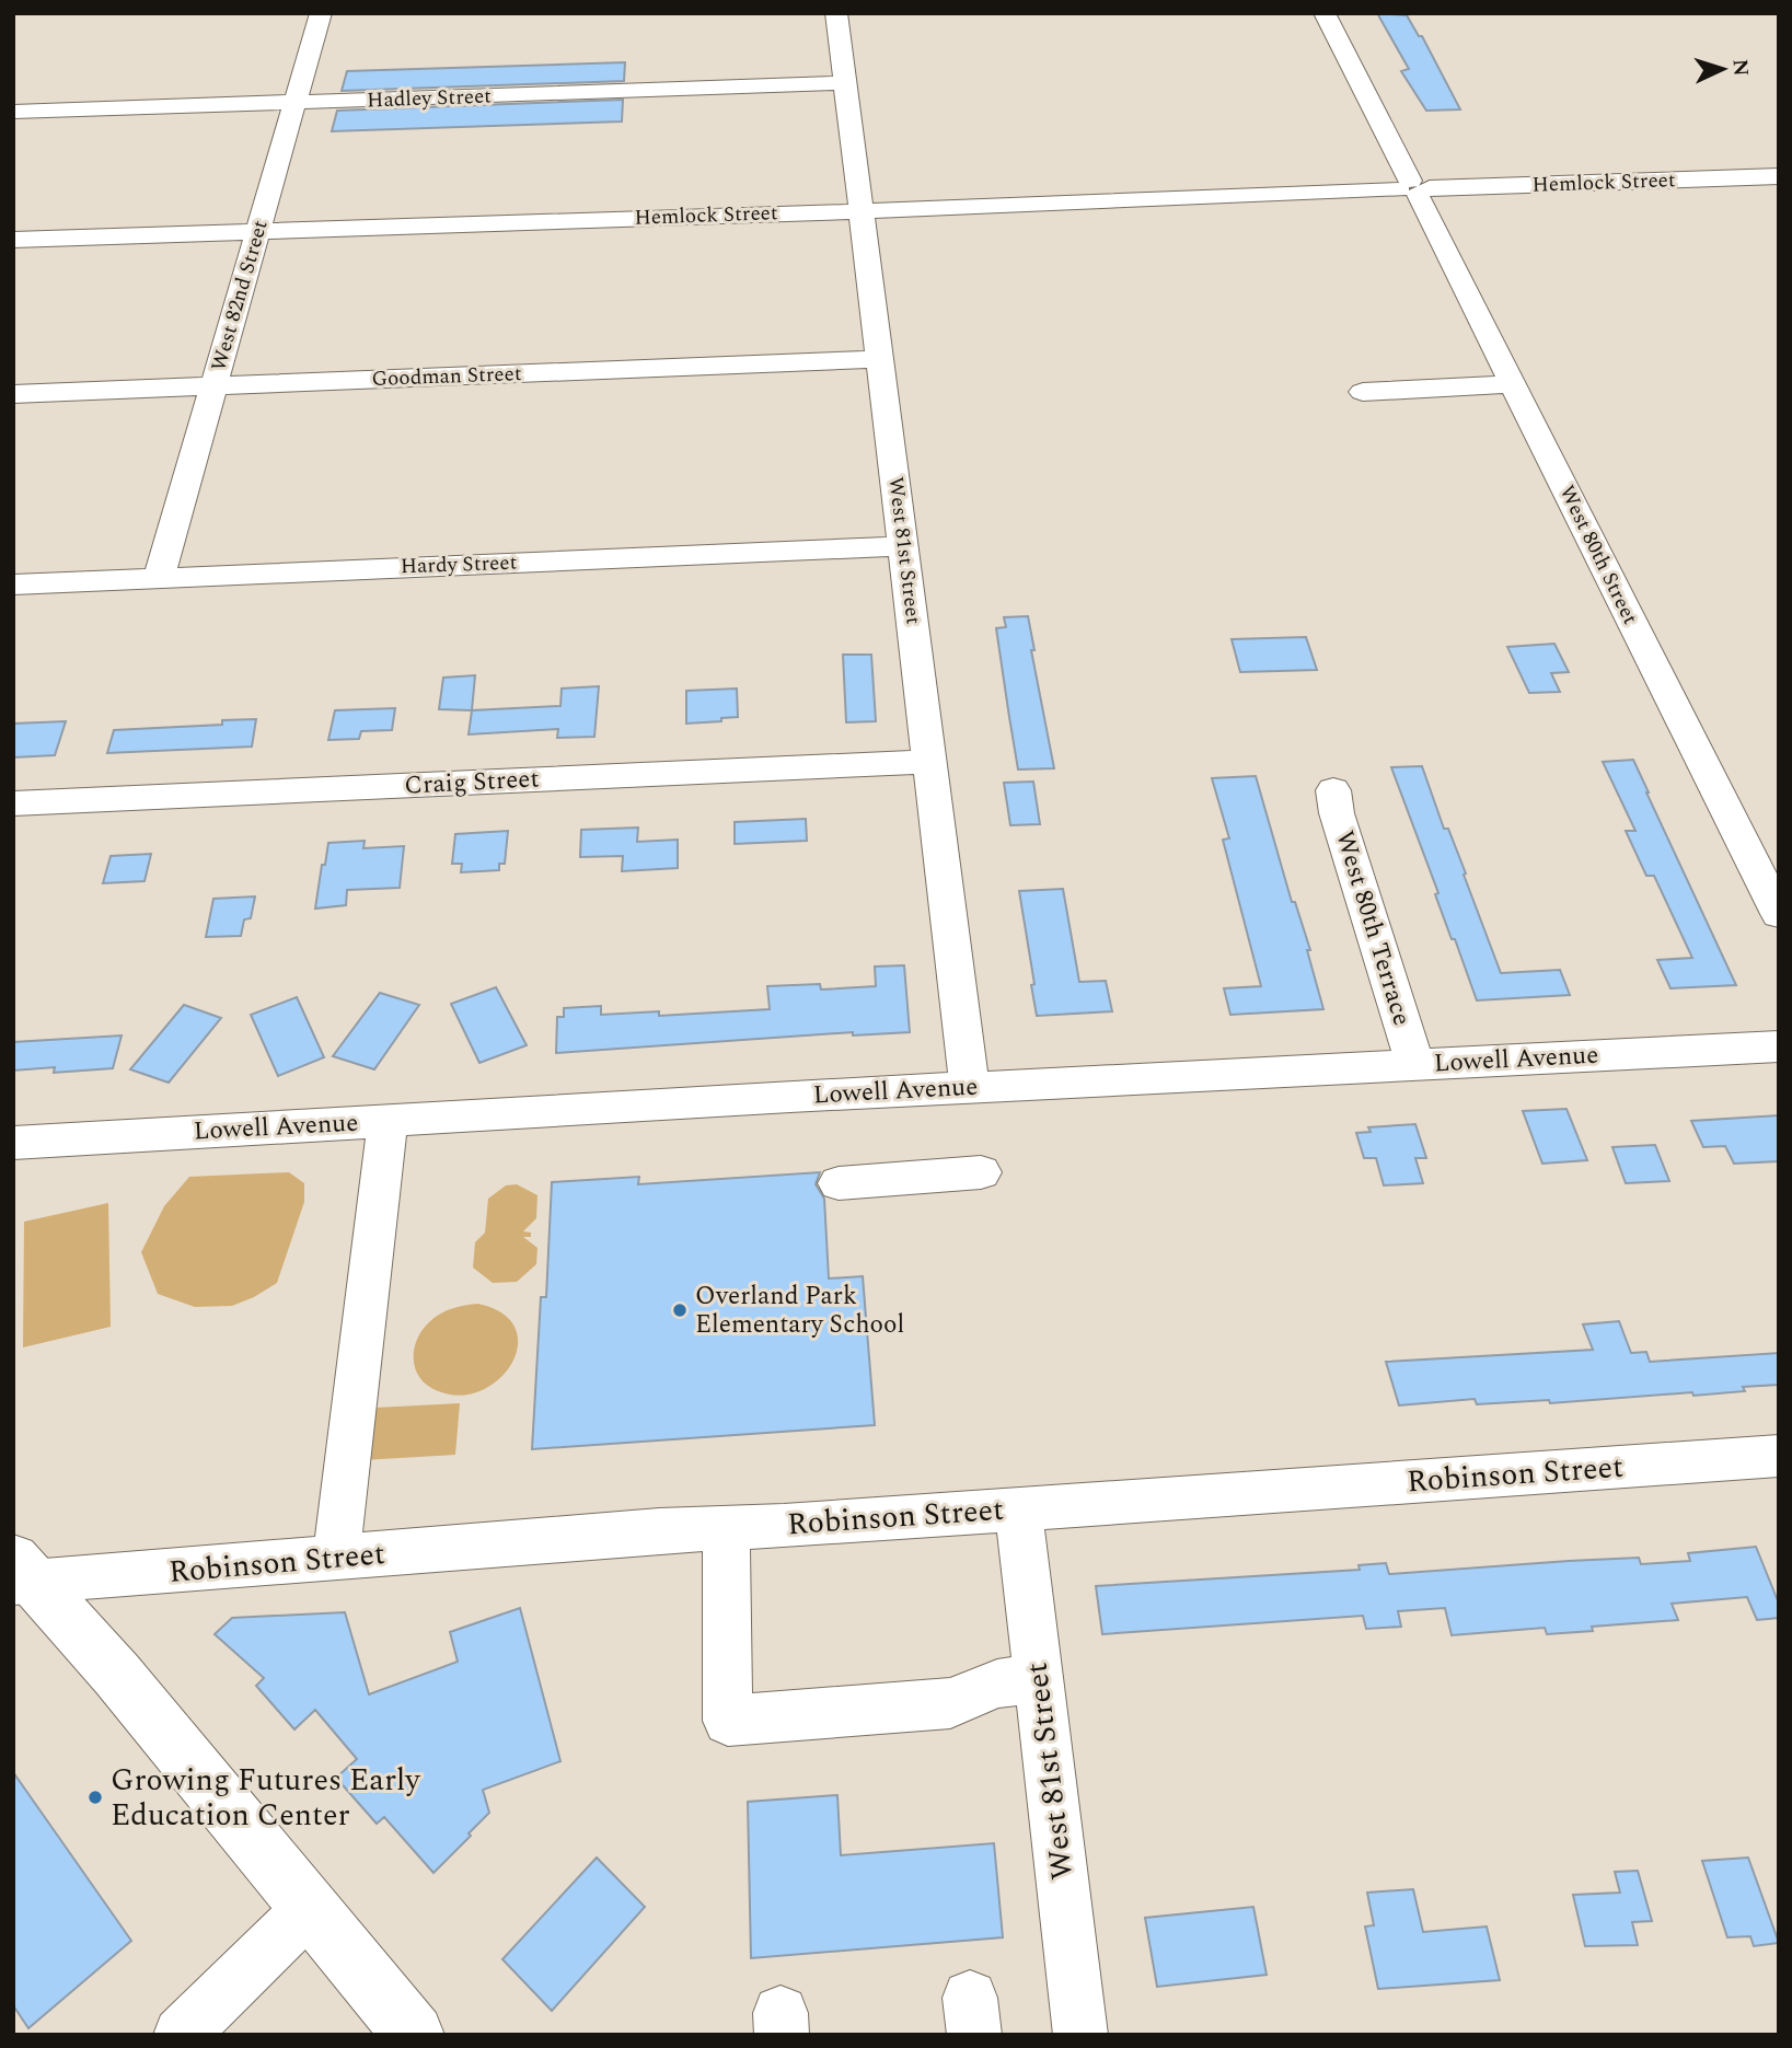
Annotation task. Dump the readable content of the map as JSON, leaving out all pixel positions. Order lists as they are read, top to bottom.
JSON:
{
  "streets": {
    "street": [
      "Hadley Street",
      "Hemlock Street",
      "West 82nd Street",
      "Goodman Street",
      "West 81st Street",
      "West 80th Street",
      "Hardy Street",
      "Craig Street",
      "West 80th Terrace",
      "Lowell Avenue",
      "Robinson Street"
    ]
  },
  "crossings": [
    ["Hadley Street", "West 82nd Street"],
    ["Hadley Street", "West 81st Street"],
    ["Hemlock Street", "West 82nd Street"],
    ["Hemlock Street", "West 81st Street"],
    ["Hemlock Street", "West 80th Street"],
    ["West 82nd Street", "Goodman Street"],
    ["West 82nd Street", "Hardy Street"],
    ["Goodman Street", "West 81st Street"],
    ["West 81st Street", "Hardy Street"],
    ["West 81st Street", "Craig Street"],
    ["West 81st Street", "Lowell Avenue"],
    ["West 81st Street", "Robinson Street"],
    ["West 80th Terrace", "Lowell Avenue"]
  ],
  "places": ["Overland Park Elementary School", "Growing Futures Early Education Center"],
  "north": "right"
}
